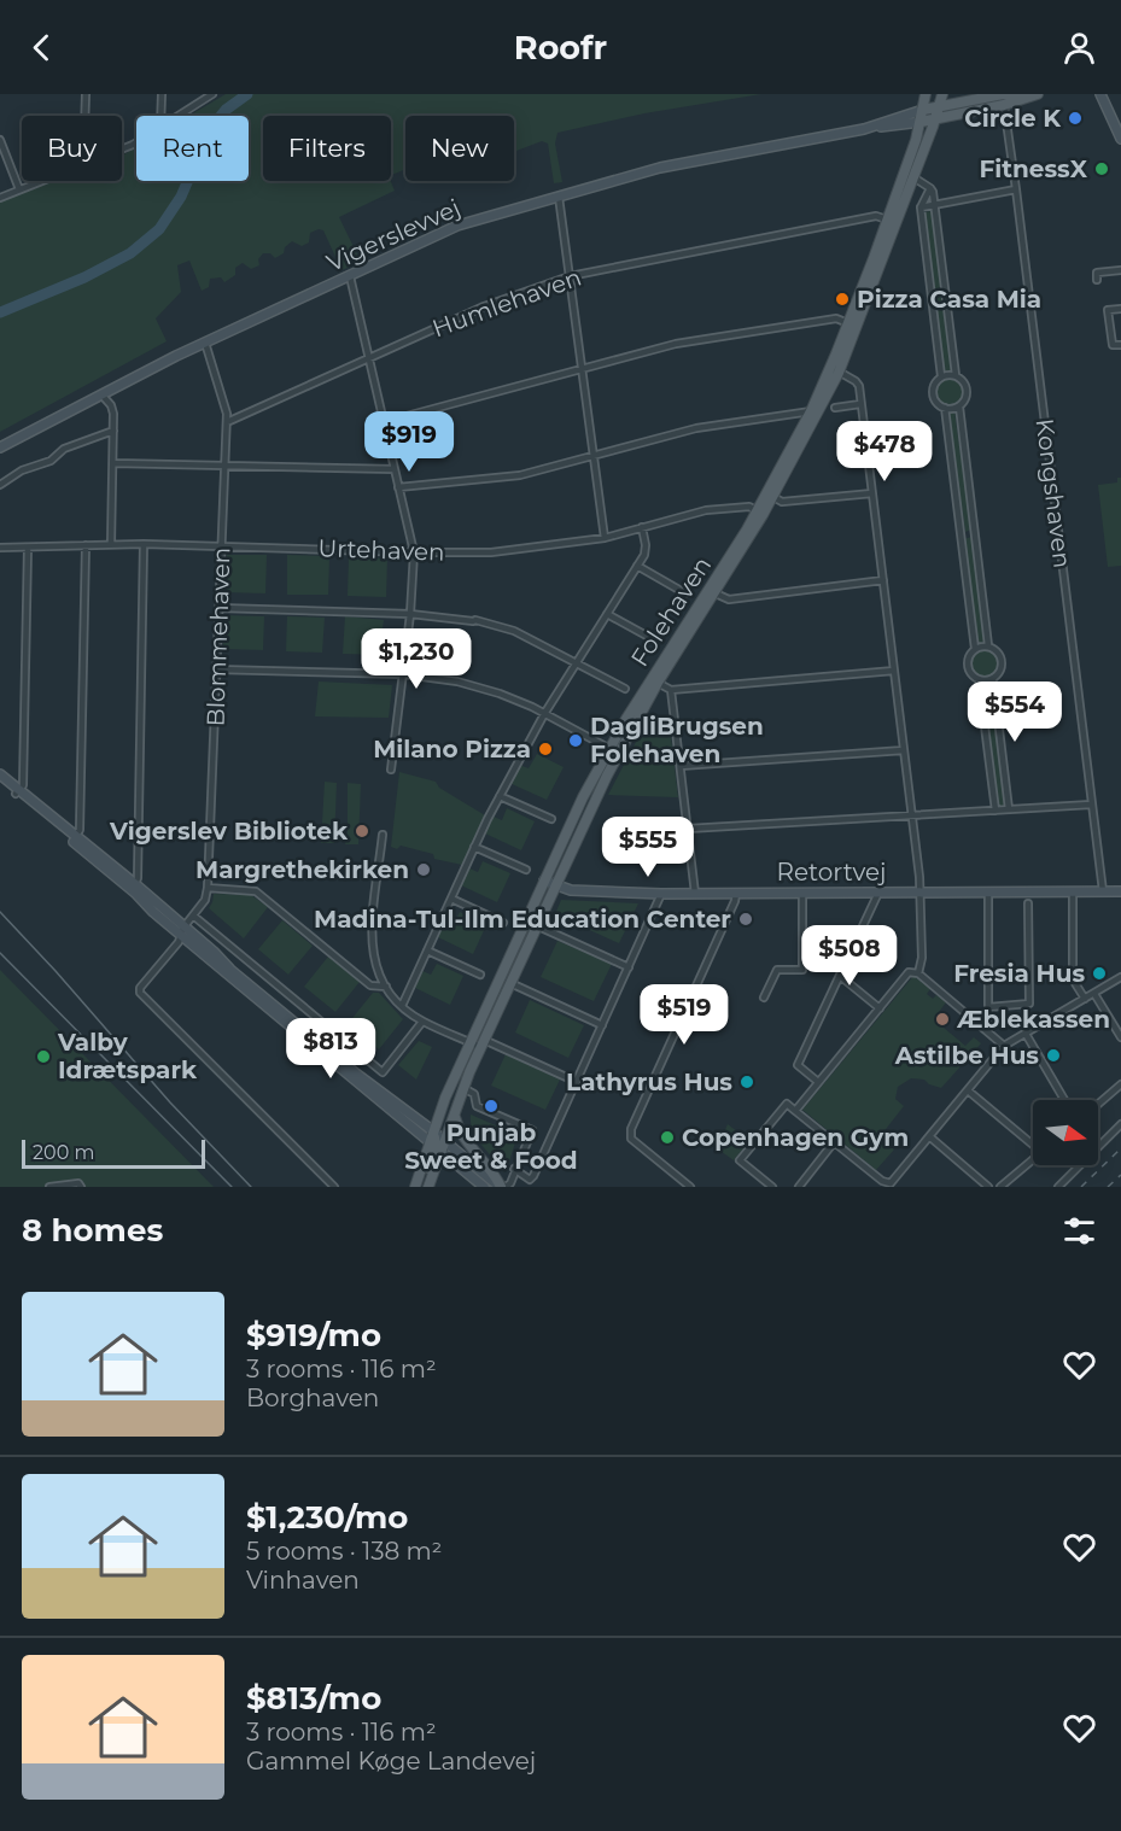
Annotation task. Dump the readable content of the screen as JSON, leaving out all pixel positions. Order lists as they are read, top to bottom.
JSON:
{
  "streets": {
    "main road": ["Vigerslevvej", "Folehaven"],
    "street": [
      "Humlehaven",
      "Kongshaven",
      "Urtehaven",
      "Blommehaven",
      "Retortvej"
    ]
  },
  "crossings": [
    ["Vigerslevvej", "Kongshaven"],
    ["Vigerslevvej", "Folehaven"],
    ["Vigerslevvej", "Blommehaven"],
    ["Humlehaven", "Folehaven"],
    ["Humlehaven", "Blommehaven"],
    ["Kongshaven", "Retortvej"],
    ["Urtehaven", "Folehaven"],
    ["Urtehaven", "Blommehaven"],
    ["Folehaven", "Retortvej"]
  ],
  "places": [
    "Circle K",
    "FitnessX",
    "Pizza Casa Mia",
    "DagliBrugsen Folehaven",
    "Milano Pizza",
    "Vigerslev Bibliotek",
    "Margrethekirken",
    "Madina-Tul-Ilm Education Center",
    "Fresia Hus",
    "Æblekassen",
    "Astilbe Hus",
    "Valby Idrætspark",
    "Lathyrus Hus",
    "Punjab Sweet & Food",
    "Copenhagen Gym"
  ],
  "scale_bar": "200 m",
  "north": "right",
  "page": {
    "header": "Roofr",
    "chip": [
      "Buy",
      "Rent",
      "Filters",
      "New"
    ],
    "price": [
      "$919",
      "$478",
      "$1,230",
      "$554",
      "$555",
      "$508",
      "$519",
      "$813"
    ],
    "scale": "200 m",
    "heading": "8 homes",
    "list": [
      {
        "name": "$919/mo",
        "note": "3 rooms · 116 m² · Borghaven"
      },
      {
        "name": "$1,230/mo",
        "note": "5 rooms · 138 m² · Vinhaven"
      },
      {
        "name": "$813/mo",
        "note": "3 rooms · 116 m² · Gammel Køge Landevej"
      }
    ]
  }
}
